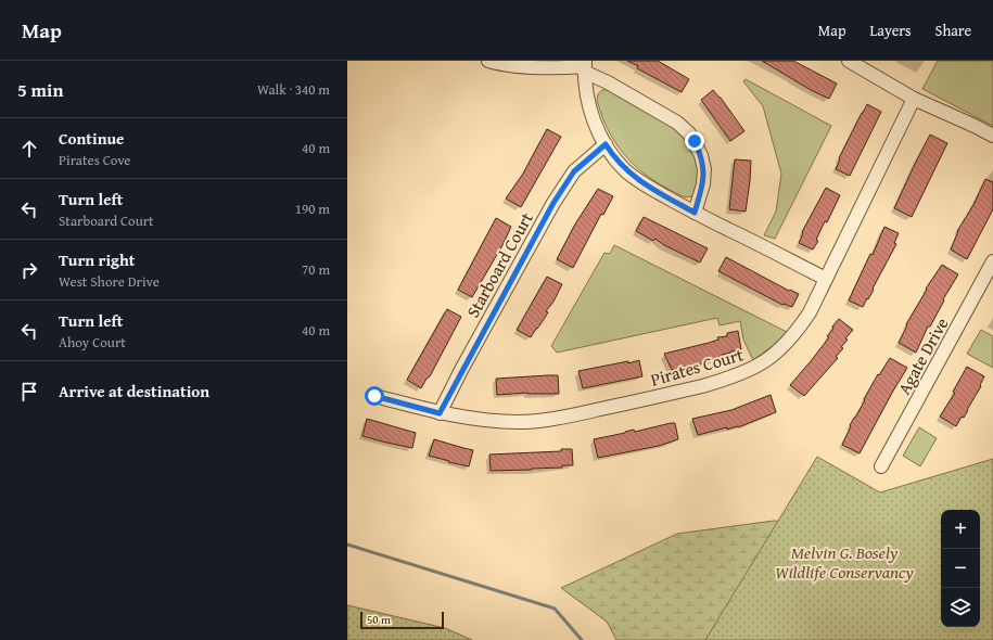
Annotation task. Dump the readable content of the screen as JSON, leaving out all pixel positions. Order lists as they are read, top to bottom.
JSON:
{
  "streets": {
    "street": ["Starboard Court", "Agate Drive", "Pirates Court"]
  },
  "crossings": [
    ["Starboard Court", "Pirates Court"]
  ],
  "parks": ["Melvin G. Bosely Wildlife Conservancy"],
  "scale_bar": "50 m",
  "page": {
    "header": "Map",
    "nav": ["Map", "Layers", "Share"],
    "heading": ["5 min", "Walk · 340 m"],
    "list": [
      ["Continue", "Pirates Cove", "40 m"],
      ["Turn left", "Starboard Court", "190 m"],
      ["Turn right", "West Shore Drive", "70 m"],
      ["Turn left", "Ahoy Court", "40 m"],
      "Arrive at destination"
    ],
    "map_buttons": ["+", "−"],
    "scale": "50 m"
  }
}
